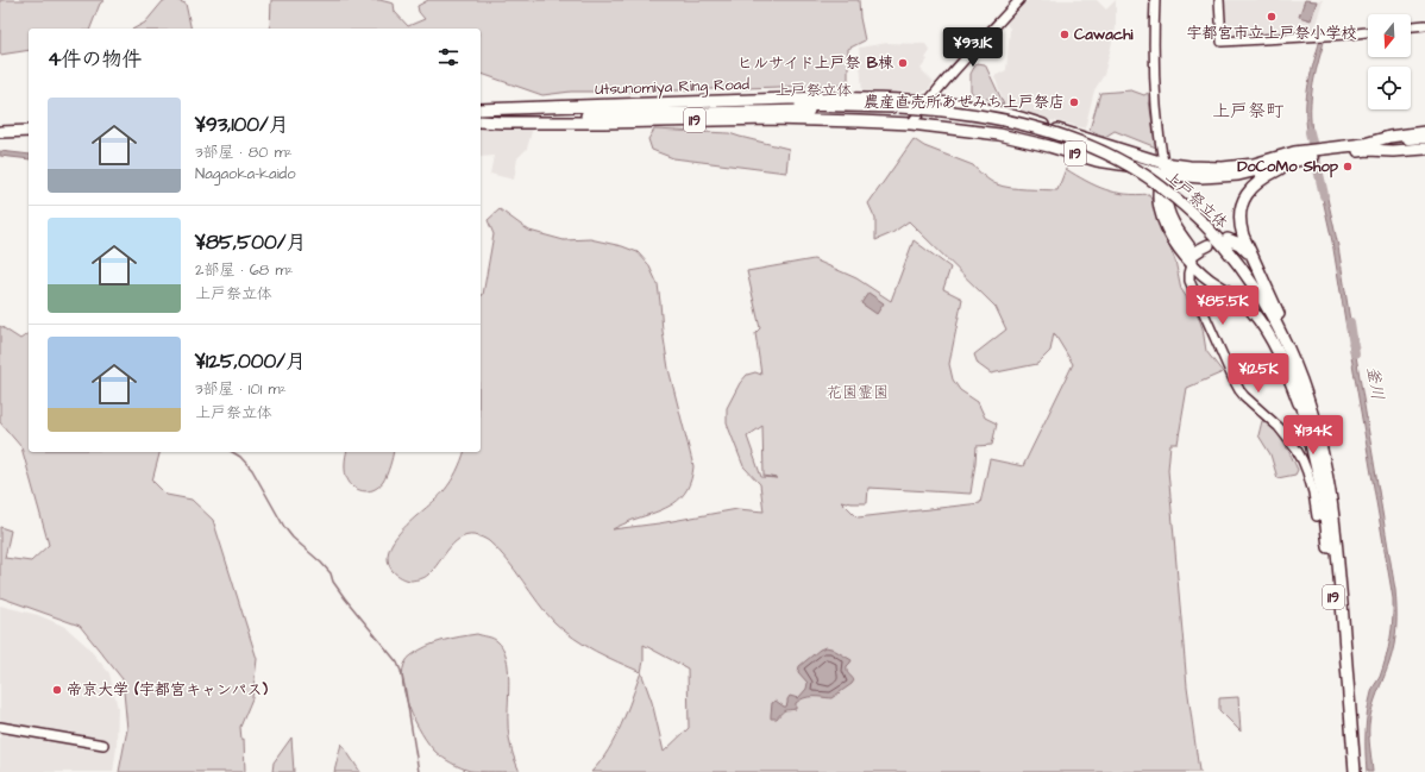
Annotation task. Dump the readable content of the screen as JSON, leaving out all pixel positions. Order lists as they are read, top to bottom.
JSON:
{
  "streets": {
    "highway": ["Utsunomiya Ring Road", "上戸祭立体", "119"]
  },
  "crossings": [
    ["Utsunomiya Ring Road", "119"],
    ["上戸祭立体", "119"]
  ],
  "districts": ["上戸祭町"],
  "water": ["釜川"],
  "parks": ["花園霊園"],
  "places": [
    "宇都宮市立上戸祭小学校",
    "Cawachi",
    "ヒルサイド上戸祭 B棟",
    "農産直売所あぜみち上戸祭店",
    "DoCoMo Shop",
    "帝京大学 (宇都宮キャンパス)"
  ],
  "north": "bottom",
  "page": {
    "price": [
      "¥93.1K",
      "¥85.5K",
      "¥125K",
      "¥134K"
    ],
    "heading": "4件の物件",
    "list": [
      {
        "name": "¥93,100/月",
        "note": "3部屋 · 80 m² · Nagaoka-kaido"
      },
      {
        "name": "¥85,500/月",
        "note": "2部屋 · 68 m² · 上戸祭立体"
      },
      {
        "name": "¥125,000/月",
        "note": "3部屋 · 101 m² · 上戸祭立体"
      }
    ]
  }
}
